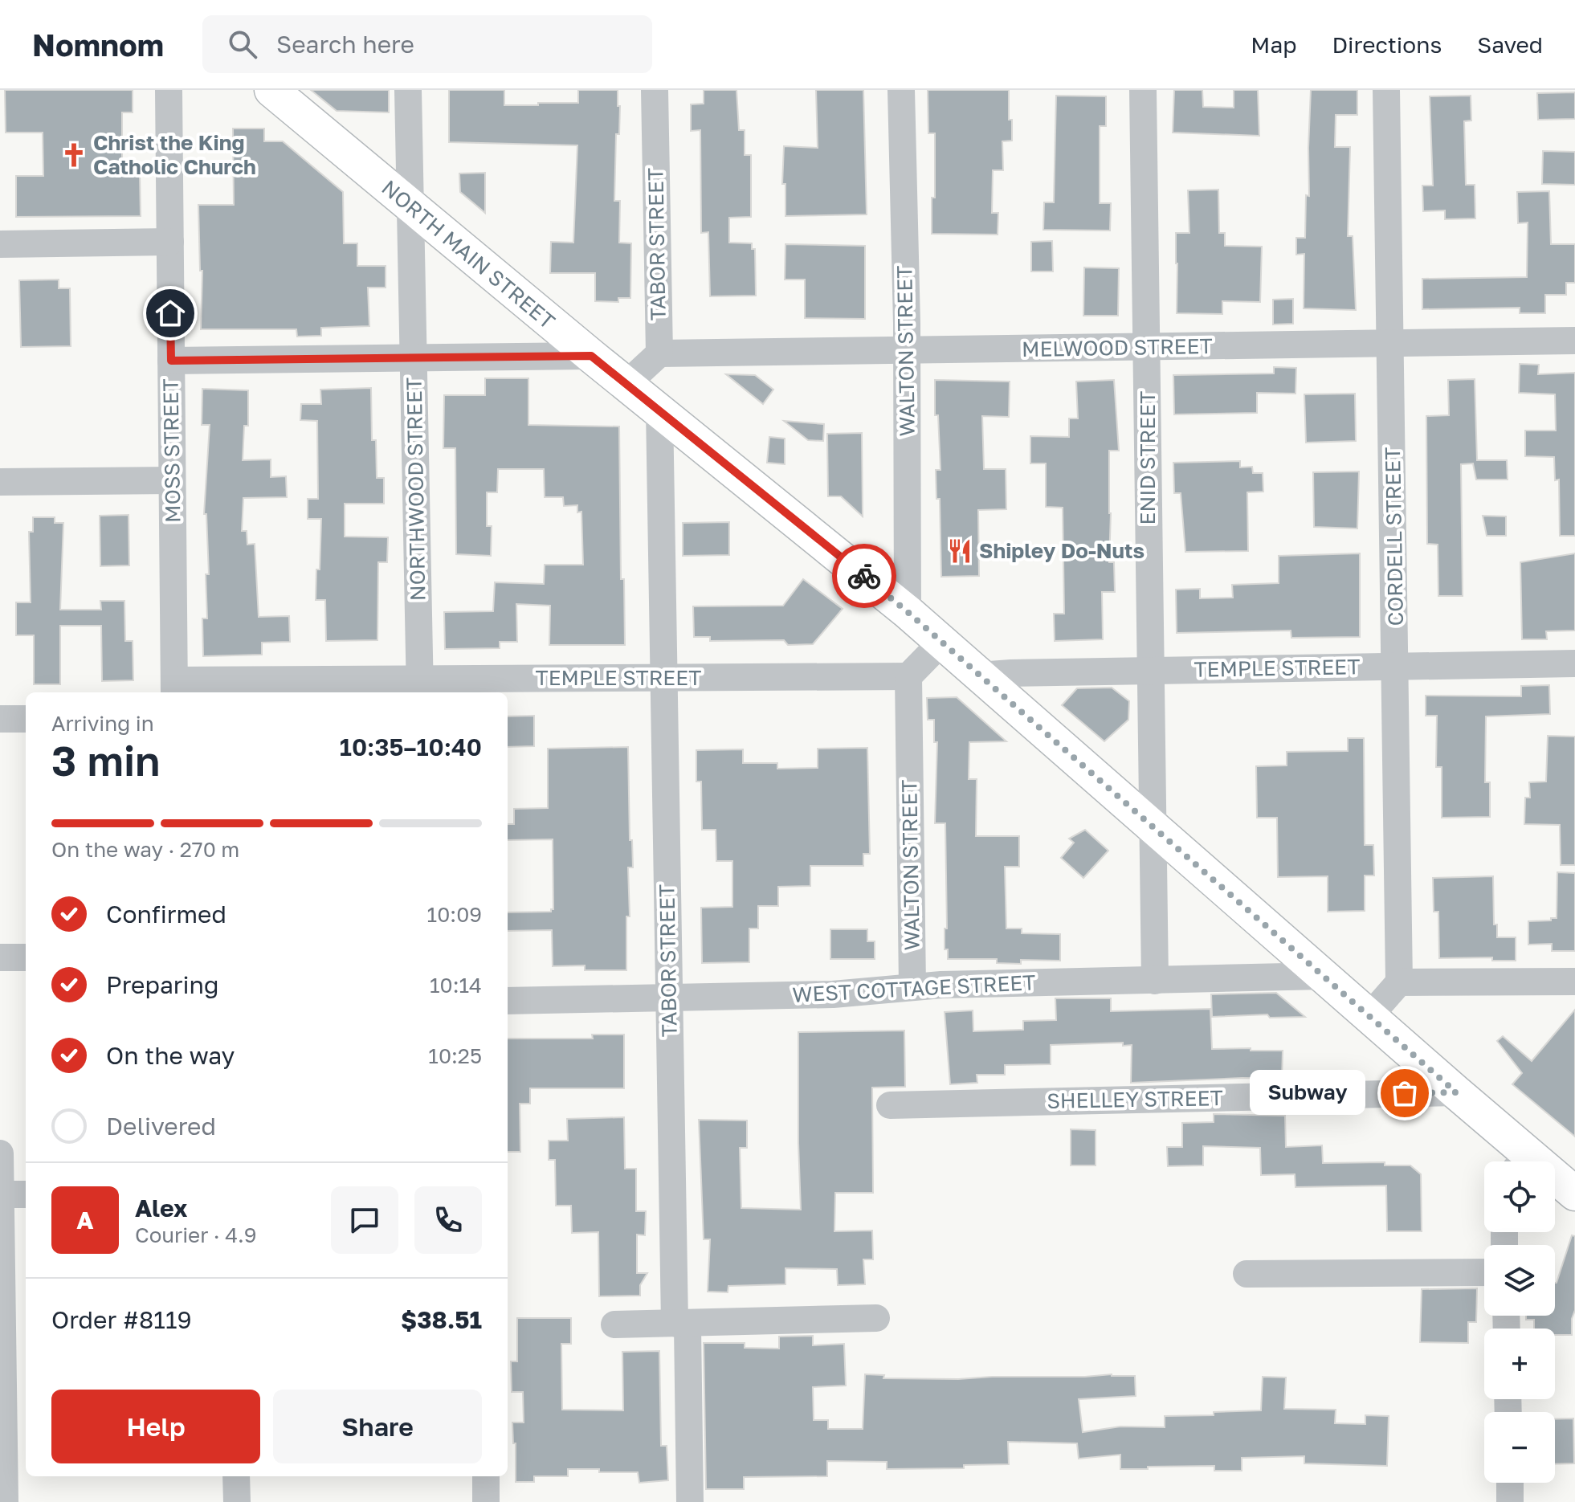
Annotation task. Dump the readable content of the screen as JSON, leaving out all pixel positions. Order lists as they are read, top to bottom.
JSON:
{
  "streets": {
    "main road": ["NORTH MAIN STREET"],
    "street": [
      "TABOR STREET",
      "MELWOOD STREET",
      "WALTON STREET",
      "MOSS STREET",
      "ENID STREET",
      "NORTHWOOD STREET",
      "CORDELL STREET",
      "TEMPLE STREET",
      "WEST COTTAGE STREET",
      "SHELLEY STREET"
    ]
  },
  "crossings": [
    ["TABOR STREET", "NORTH MAIN STREET"],
    ["TABOR STREET", "MELWOOD STREET"],
    ["TABOR STREET", "TEMPLE STREET"],
    ["TABOR STREET", "WEST COTTAGE STREET"],
    ["NORTH MAIN STREET", "WALTON STREET"],
    ["NORTH MAIN STREET", "ENID STREET"],
    ["NORTH MAIN STREET", "NORTHWOOD STREET"],
    ["NORTH MAIN STREET", "TEMPLE STREET"],
    ["NORTH MAIN STREET", "WEST COTTAGE STREET"],
    ["NORTH MAIN STREET", "SHELLEY STREET"],
    ["MELWOOD STREET", "WALTON STREET"],
    ["MELWOOD STREET", "ENID STREET"],
    ["MELWOOD STREET", "CORDELL STREET"],
    ["WALTON STREET", "TEMPLE STREET"],
    ["WALTON STREET", "WEST COTTAGE STREET"],
    ["MOSS STREET", "TEMPLE STREET"],
    ["ENID STREET", "TEMPLE STREET"],
    ["ENID STREET", "WEST COTTAGE STREET"],
    ["NORTHWOOD STREET", "TEMPLE STREET"],
    ["CORDELL STREET", "TEMPLE STREET"]
  ],
  "places": {
    "church": ["Christ the King Catholic Church"],
    "restaurant": ["Shipley Do-Nuts"],
    "other": ["Subway"]
  },
  "page": {
    "header": "Nomnom",
    "search": "Search here",
    "nav": ["Map", "Directions", "Saved"],
    "heading": ["3 min", "Arriving in", "10:35–10:40"],
    "panel": [
      "Alex",
      "Courier · 4.9",
      "Order #8119",
      "$38.51"
    ],
    "bar": "On the way · 270 m",
    "list": [
      ["Confirmed", "10:09"],
      ["Preparing", "10:14"],
      ["On the way", "10:25"],
      "Delivered"
    ],
    "bubble": "Subway",
    "map_buttons": ["+", "−"],
    "round": "A",
    "buttons": ["Help", "Share"]
  }
}
